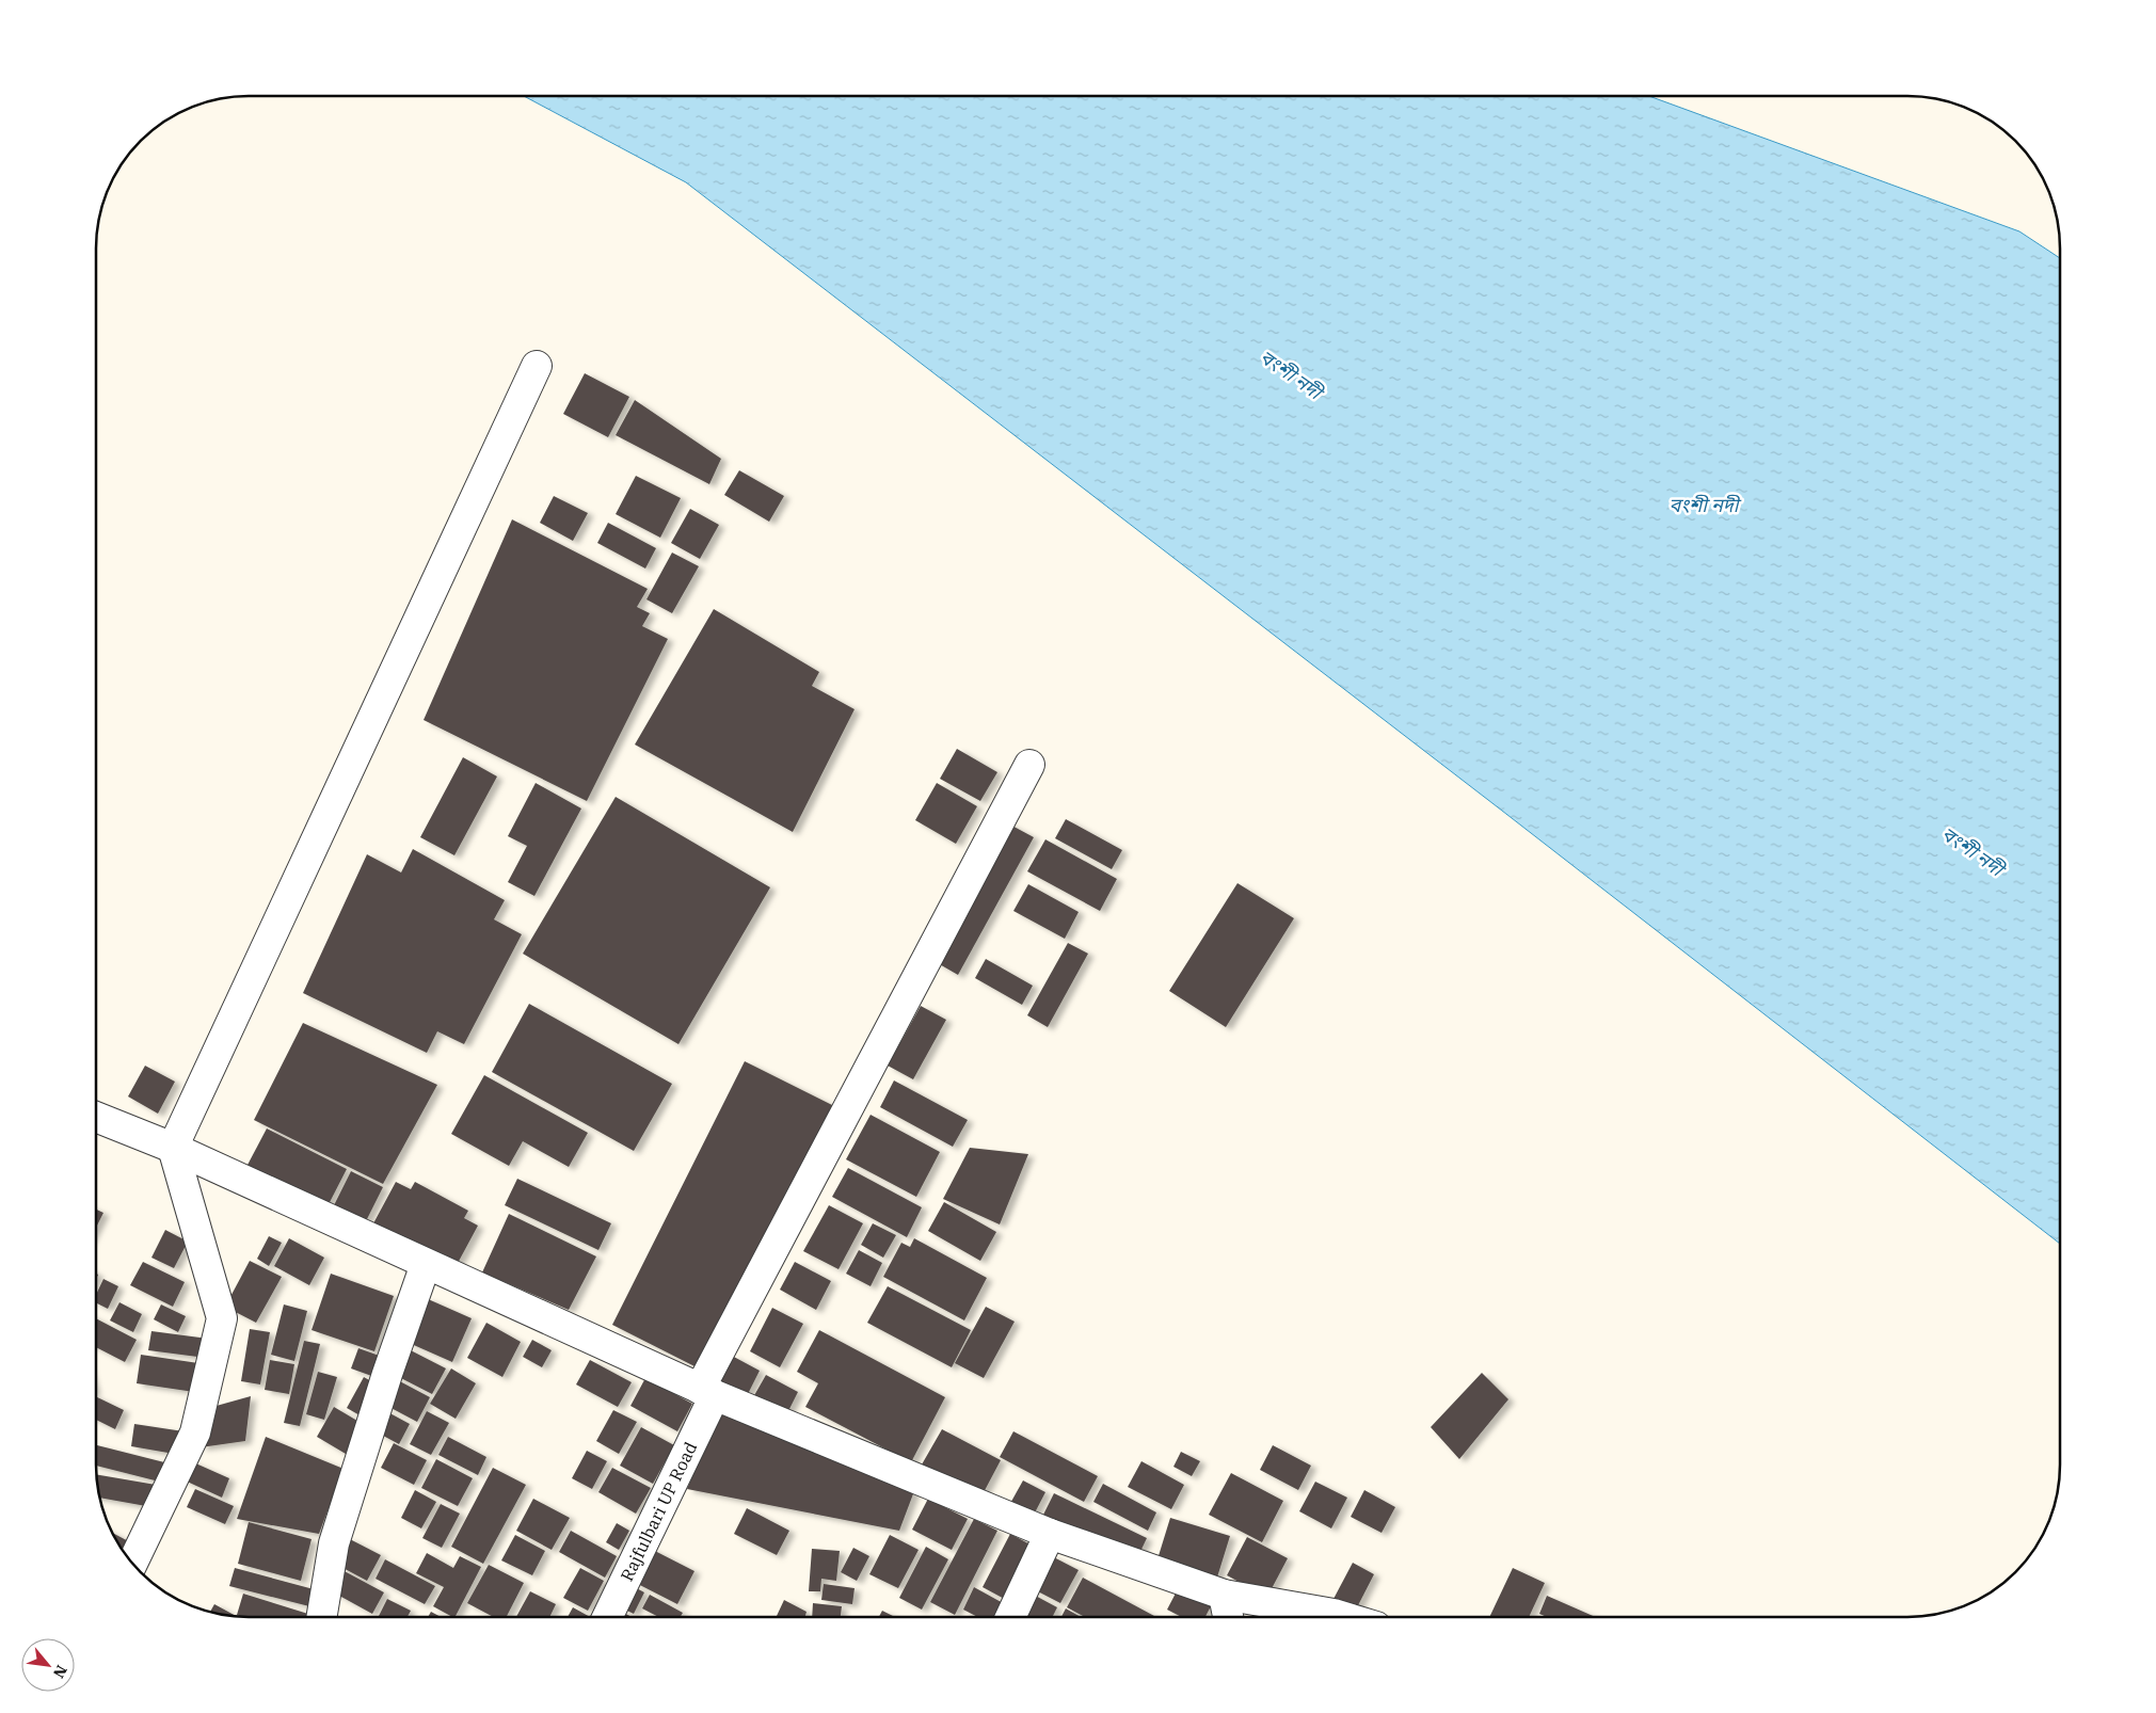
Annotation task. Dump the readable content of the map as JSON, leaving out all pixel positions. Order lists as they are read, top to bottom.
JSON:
{
  "streets": {
    "street": ["Rajfulbari UP Road"]
  },
  "water": ["বংশী নদী"],
  "north": "bottom right"
}
